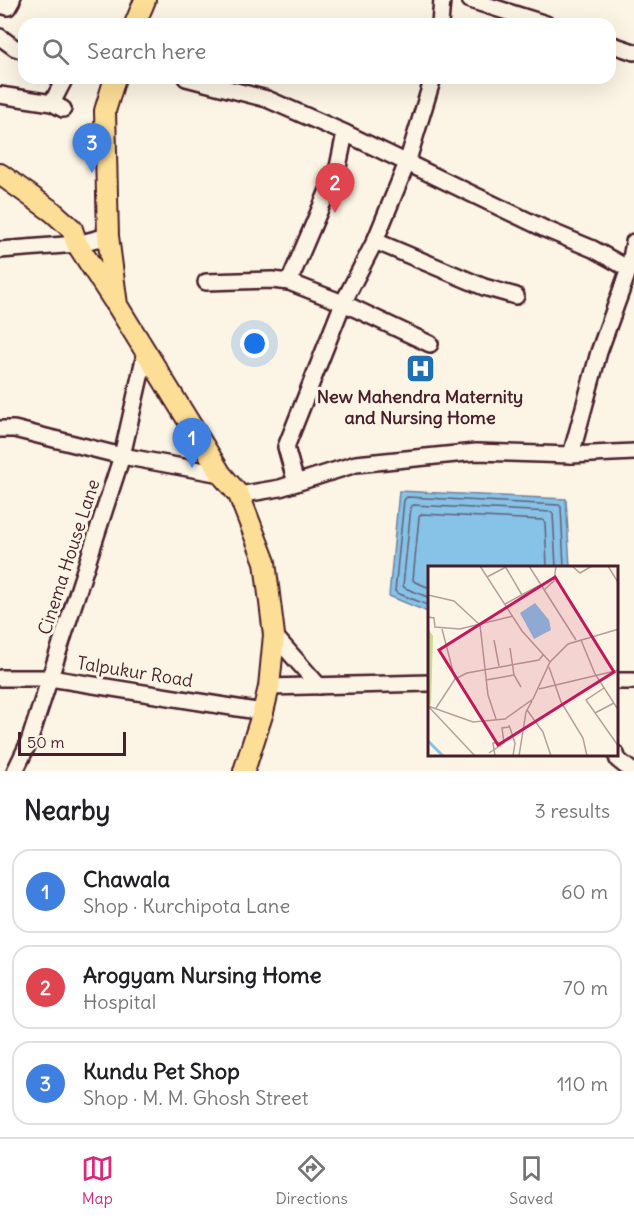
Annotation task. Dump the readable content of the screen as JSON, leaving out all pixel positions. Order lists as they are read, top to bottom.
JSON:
{
  "streets": {
    "street": ["Cinema House Lane", "Talpukur Road"]
  },
  "crossings": [
    ["Cinema House Lane", "Talpukur Road"]
  ],
  "places": {
    "hospital": ["New Mahendra Maternity and Nursing Home"]
  },
  "scale_bar": "50 m",
  "page": {
    "search": "Search here",
    "pins": ["3", "2", "1"],
    "scale": "50 m",
    "heading": ["Nearby", "3 results"],
    "list": [
      {
        "mark": "1",
        "name": "Chawala",
        "note": "Shop · Kurchipota Lane",
        "value": "60 m"
      },
      {
        "mark": "2",
        "name": "Arogyam Nursing Home",
        "note": "Hospital",
        "value": "70 m"
      },
      {
        "mark": "3",
        "name": "Kundu Pet Shop",
        "note": "Shop · M. M. Ghosh Street",
        "value": "110 m"
      }
    ],
    "nav": ["Map", "Directions", "Saved"]
  }
}
